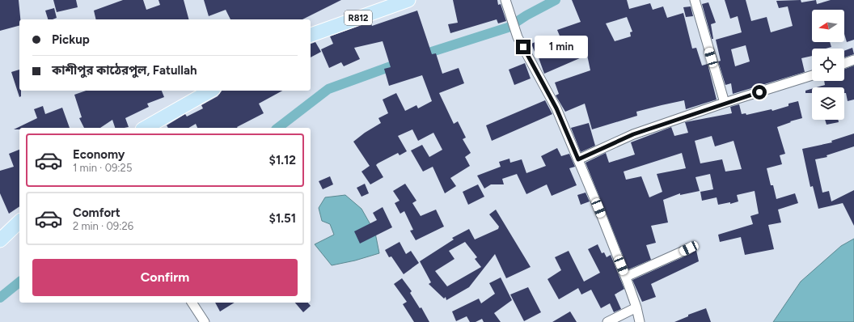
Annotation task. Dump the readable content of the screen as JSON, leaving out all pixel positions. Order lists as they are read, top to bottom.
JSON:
{
  "streets": {
    "main road": ["R812"]
  },
  "north": "left",
  "page": {
    "banner": ["Pickup", "কাশীপুর কাঠেরপুল, Fatullah"],
    "bubble": "1 min",
    "list": [
      {
        "name": "Economy",
        "note": "1 min · 09:25",
        "value": "$1.12"
      },
      {
        "name": "Comfort",
        "note": "2 min · 09:26",
        "value": "$1.51"
      }
    ],
    "buttons": "Confirm"
  }
}
